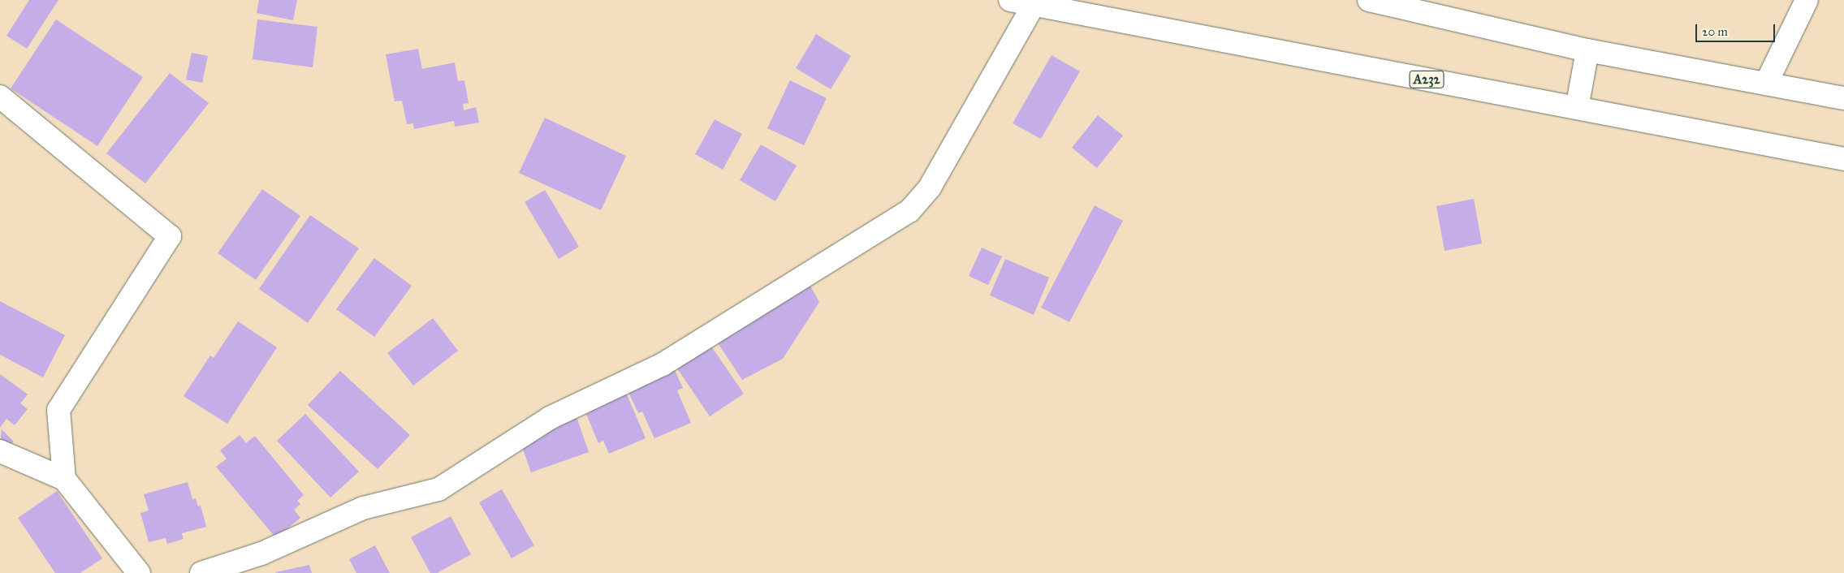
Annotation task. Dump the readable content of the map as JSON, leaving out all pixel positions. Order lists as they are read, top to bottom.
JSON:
{
  "streets": {
    "main road": ["A232"]
  },
  "scale_bar": "20 m"
}
